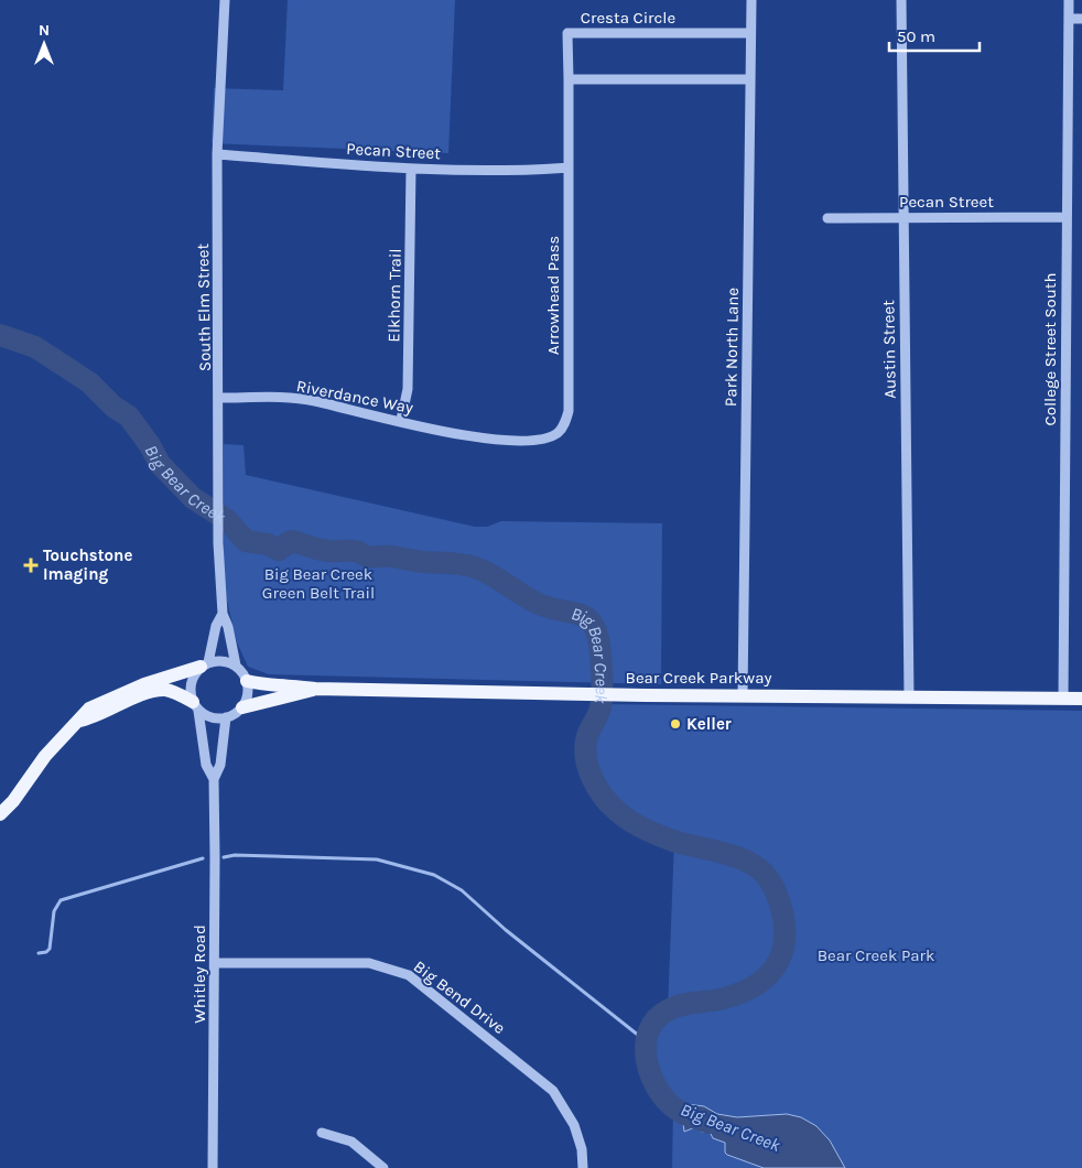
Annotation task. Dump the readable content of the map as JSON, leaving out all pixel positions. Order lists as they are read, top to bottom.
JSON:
{
  "streets": {
    "main road": ["Bear Creek Parkway"],
    "street": [
      "Cresta Circle",
      "Pecan Street",
      "Elkhorn Trail",
      "Arrowhead Pass",
      "South Elm Street",
      "Park North Lane",
      "Austin Street",
      "College Street South",
      "Riverdance Way",
      "Whitley Road",
      "Big Bend Drive"
    ]
  },
  "crossings": [
    ["Cresta Circle", "Arrowhead Pass"],
    ["Cresta Circle", "Park North Lane"],
    ["Pecan Street", "Elkhorn Trail"],
    ["Pecan Street", "Arrowhead Pass"],
    ["Pecan Street", "South Elm Street"],
    ["Pecan Street", "Austin Street"],
    ["Pecan Street", "College Street South"],
    ["Elkhorn Trail", "Riverdance Way"],
    ["Arrowhead Pass", "Riverdance Way"],
    ["South Elm Street", "Riverdance Way"],
    ["South Elm Street", "Bear Creek Parkway"],
    ["South Elm Street", "Whitley Road"],
    ["Park North Lane", "Bear Creek Parkway"],
    ["Austin Street", "Bear Creek Parkway"],
    ["College Street South", "Bear Creek Parkway"],
    ["Bear Creek Parkway", "Whitley Road"],
    ["Whitley Road", "Big Bend Drive"]
  ],
  "water": ["Big Bear Creek"],
  "parks": ["Big Bear Creek Green Belt Trail", "Bear Creek Park"],
  "places": {
    "health": ["Touchstone Imaging"],
    "other": ["Keller"]
  },
  "scale_bar": "50 m",
  "north": "top"
}
